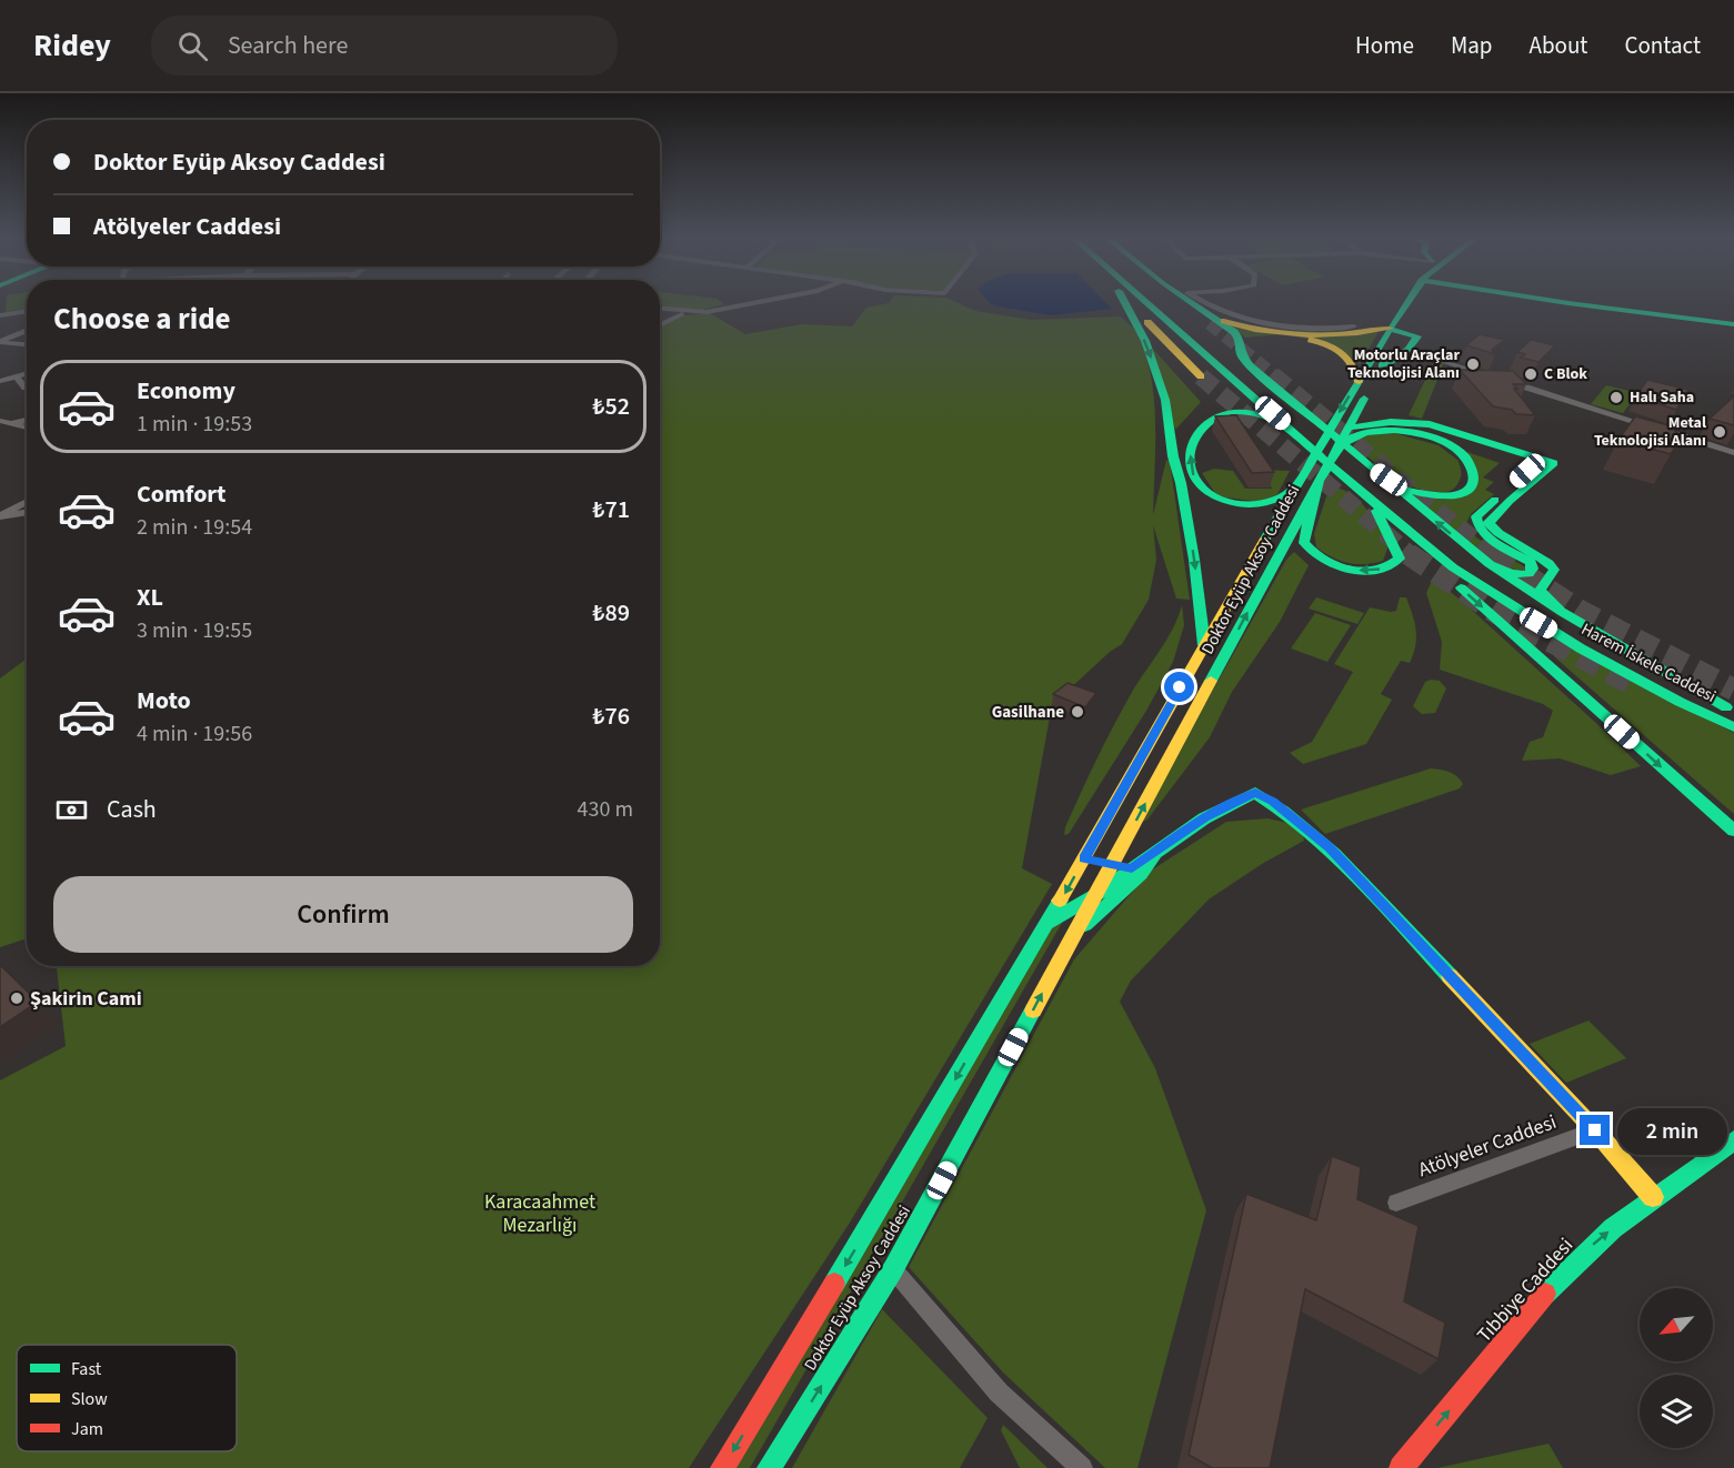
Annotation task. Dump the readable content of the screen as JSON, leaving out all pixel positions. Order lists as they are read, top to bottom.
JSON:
{
  "streets": {
    "main road": [
      "Doktor Eyüp Aksoy Caddesi",
      "Harem İskele Caddesi",
      "Atölyeler Caddesi",
      "Tıbbiye Caddesi"
    ]
  },
  "crossings": [
    ["Doktor Eyüp Aksoy Caddesi", "Atölyeler Caddesi"],
    ["Atölyeler Caddesi", "Tıbbiye Caddesi"]
  ],
  "one_way": ["Tıbbiye Caddesi"],
  "parks": ["Karacaahmet Mezarlığı"],
  "places": [
    "Motorlu Araçlar Teknolojisi Alanı",
    "C Blok",
    "Halı Saha",
    "Metal Teknolojisi Alanı",
    "Gasilhane",
    "Şakirin Cami"
  ],
  "legend": ["Fast", "Slow", "Jam"],
  "north": "bottom left",
  "page": {
    "header": "Ridey",
    "search": "Search here",
    "nav": [
      "Home",
      "Map",
      "About",
      "Contact"
    ],
    "banner": ["Doktor Eyüp Aksoy Caddesi", "Atölyeler Caddesi"],
    "heading": "Choose a ride",
    "list": [
      {
        "name": "Economy",
        "note": "1 min · 19:53",
        "value": "₺52"
      },
      {
        "name": "Comfort",
        "note": "2 min · 19:54",
        "value": "₺71"
      },
      {
        "name": "XL",
        "note": "3 min · 19:55",
        "value": "₺89"
      },
      {
        "name": "Moto",
        "note": "4 min · 19:56",
        "value": "₺76"
      }
    ],
    "pay": ["Cash", "430 m"],
    "buttons": "Confirm",
    "bubble": "2 min"
  }
}
